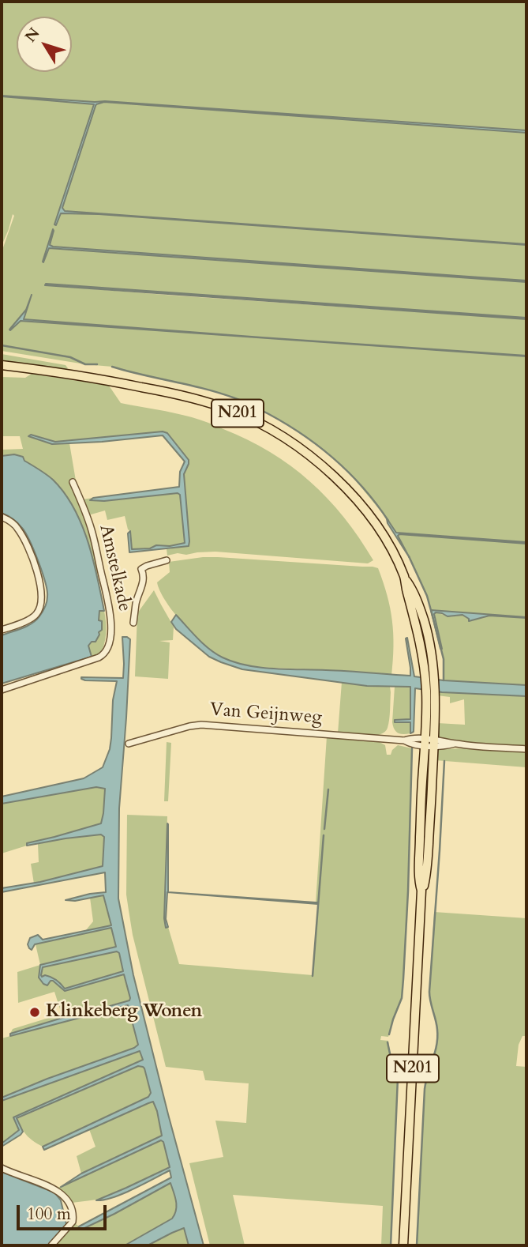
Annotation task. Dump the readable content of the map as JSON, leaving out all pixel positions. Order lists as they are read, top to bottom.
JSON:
{
  "streets": {
    "main road": ["N201"],
    "street": ["Amstelkade", "Van Geijnweg"]
  },
  "crossings": [
    ["N201", "Van Geijnweg"]
  ],
  "places": ["Klinkeberg Wonen"],
  "scale_bar": "100 m",
  "north": "top left"
}
